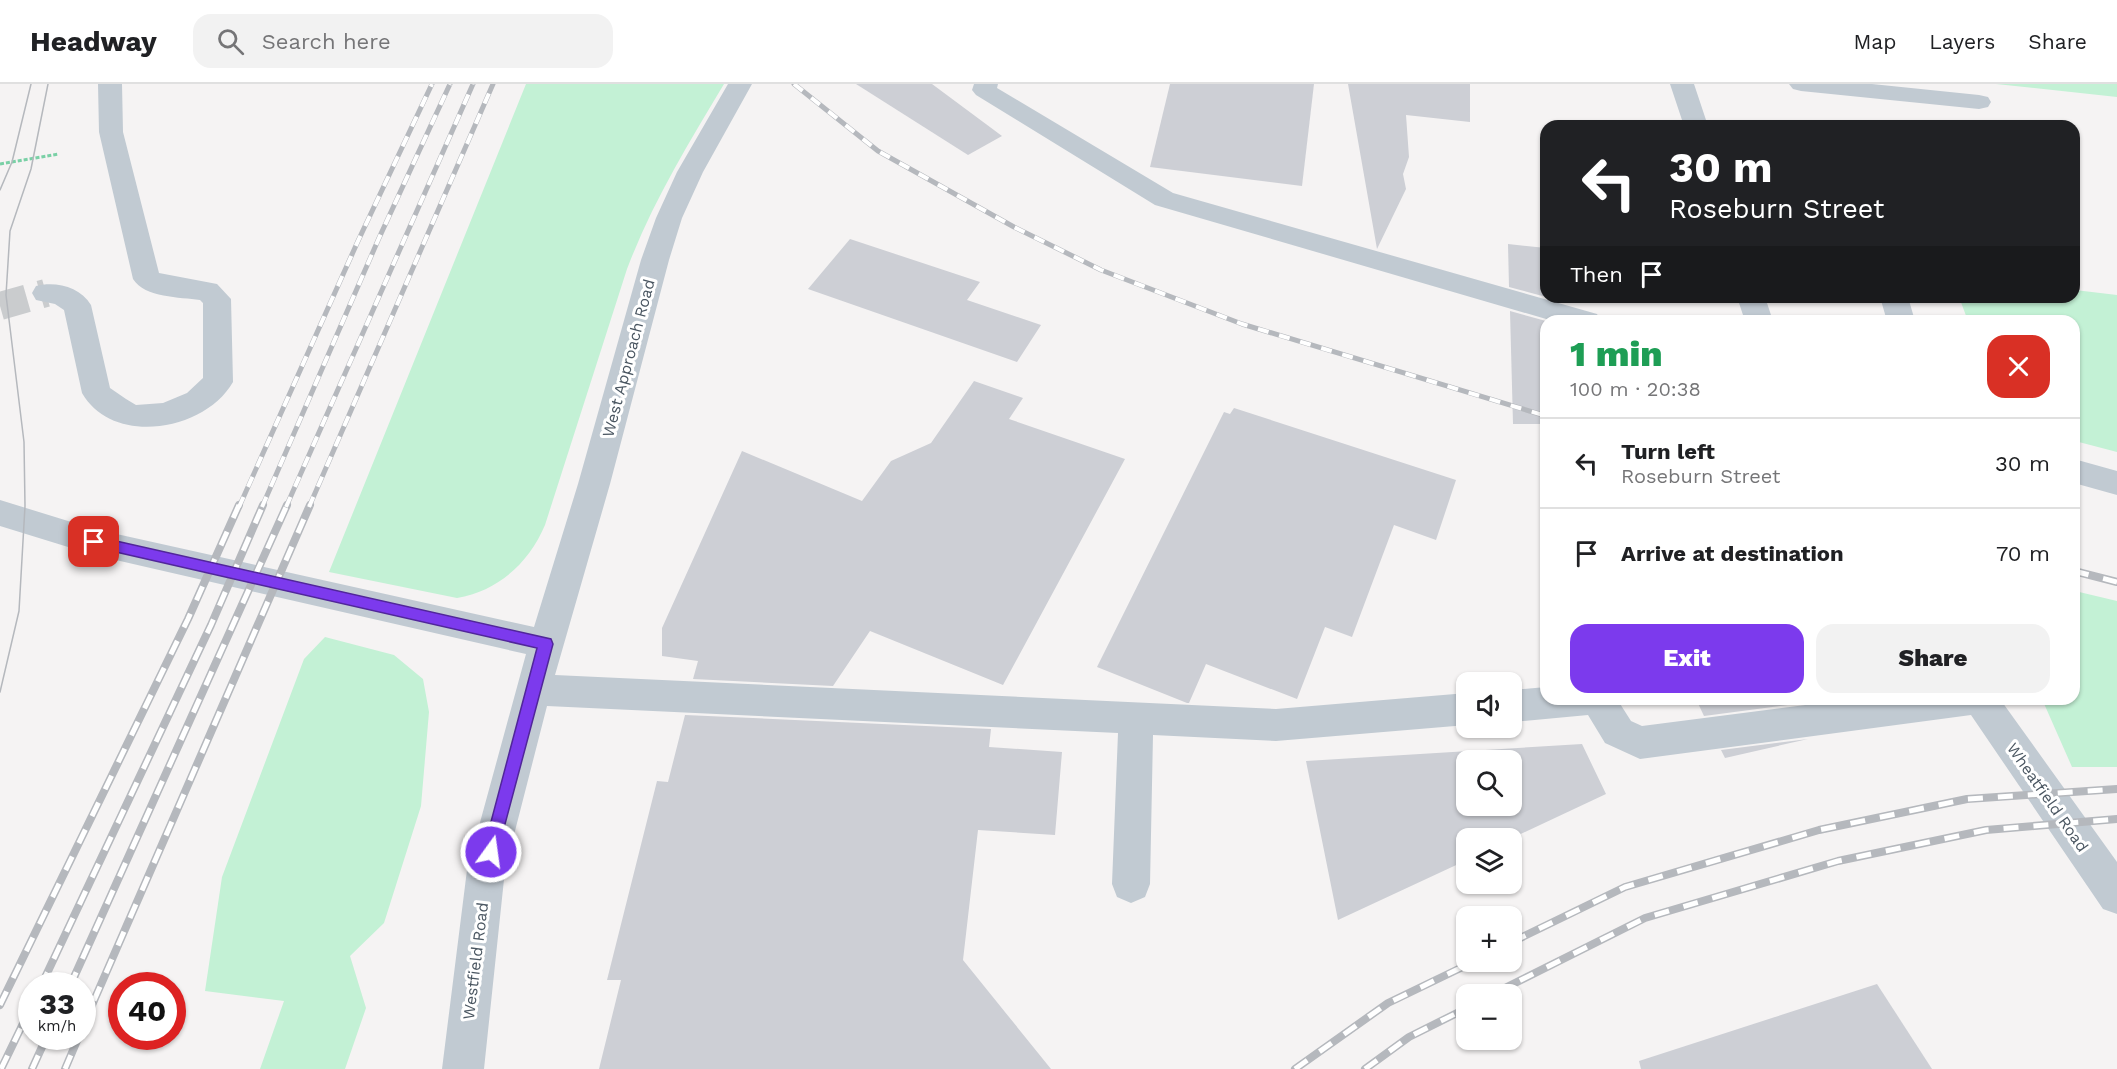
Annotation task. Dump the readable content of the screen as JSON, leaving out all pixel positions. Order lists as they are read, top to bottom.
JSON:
{
  "streets": {
    "street": ["West Approach Road", "Wheatfield Road", "Westfield Road"]
  },
  "crossings": [
    ["West Approach Road", "Westfield Road"]
  ],
  "page": {
    "header": "Headway",
    "search": "Search here",
    "nav": ["Map", "Layers", "Share"],
    "turn": ["30 m", "Roseburn Street"],
    "then": "Then",
    "heading": ["1 min", "100 m · 20:38"],
    "list": [
      {
        "name": "Turn left",
        "note": "Roseburn Street",
        "value": "30 m"
      },
      {
        "name": "Arrive at destination",
        "value": "70 m"
      }
    ],
    "buttons": ["Exit", "Share"],
    "map_buttons": ["+", "−"],
    "speed": "33 km/h",
    "limit": "40"
  }
}
